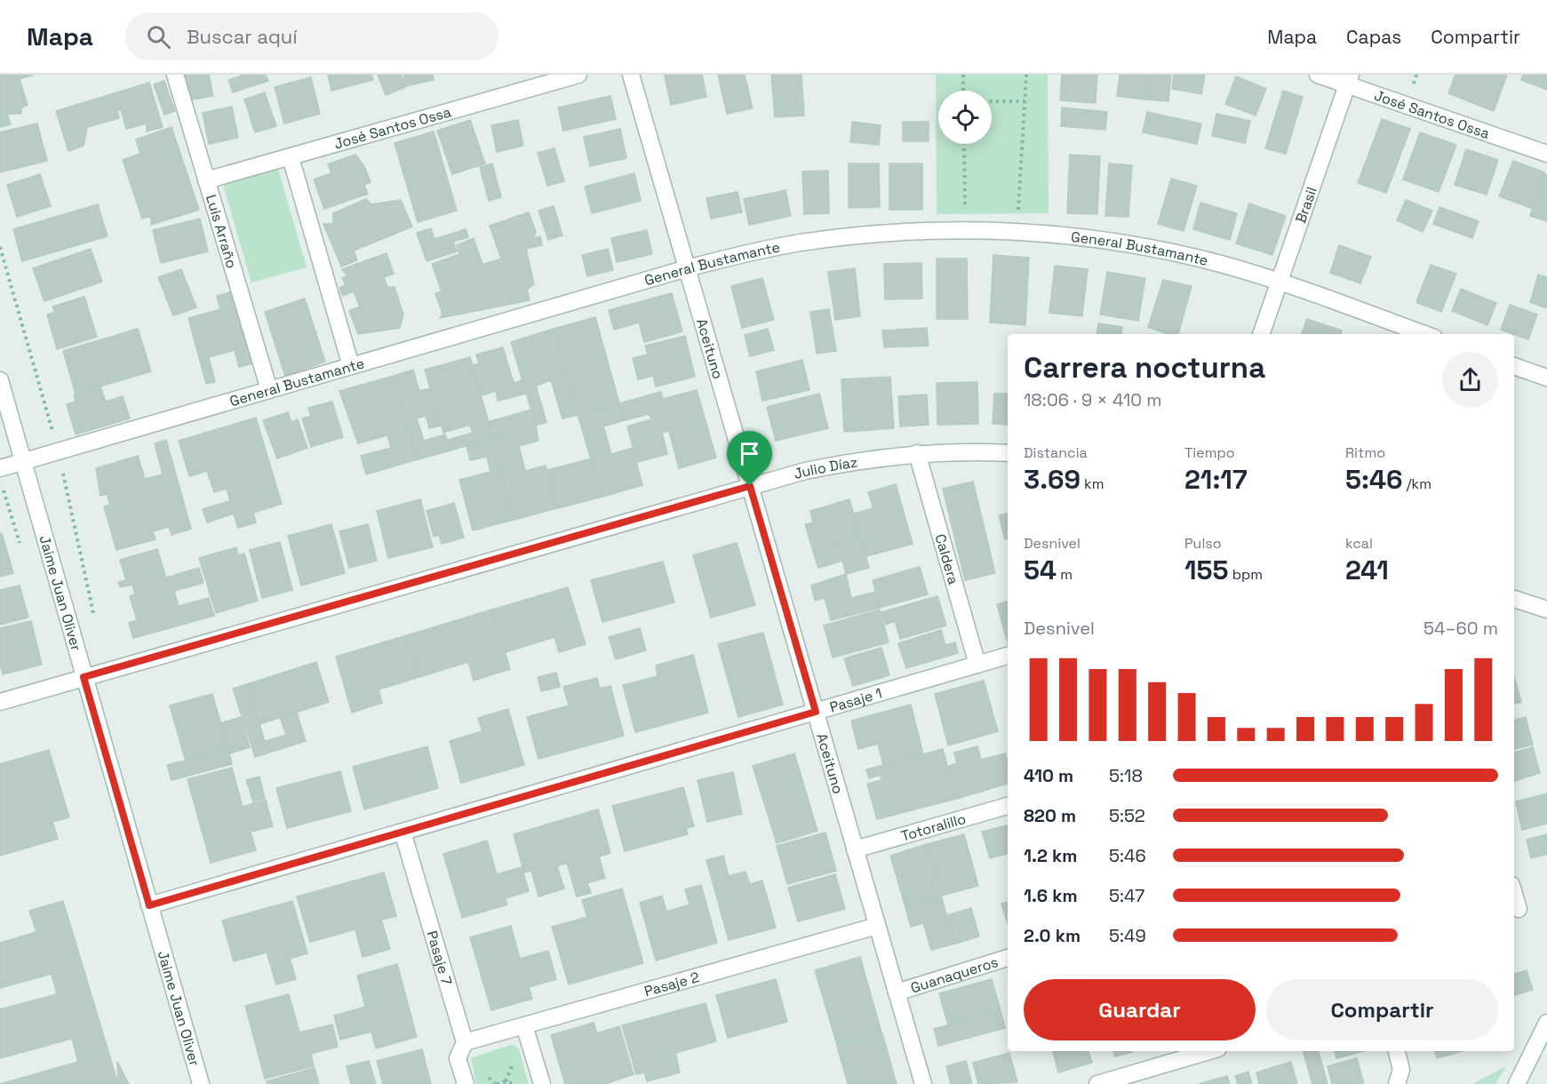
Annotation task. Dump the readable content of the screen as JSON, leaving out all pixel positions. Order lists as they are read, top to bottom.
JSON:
{
  "streets": {
    "street": [
      "José Santos Ossa",
      "Brasil",
      "Luis Arraño",
      "General Bustamante",
      "Aceituno",
      "Julio Díaz",
      "Caldera",
      "Jaime Juan Oliver",
      "Pasaje 1",
      "Totoralillo",
      "Pasaje 7",
      "Guanaqueros",
      "Pasaje 2"
    ]
  },
  "crossings": [
    ["José Santos Ossa", "Brasil"],
    ["José Santos Ossa", "Luis Arraño"],
    ["Brasil", "General Bustamante"],
    ["Luis Arraño", "General Bustamante"],
    ["General Bustamante", "Aceituno"],
    ["General Bustamante", "Jaime Juan Oliver"],
    ["Aceituno", "Julio Díaz"],
    ["Aceituno", "Pasaje 1"],
    ["Aceituno", "Totoralillo"],
    ["Aceituno", "Guanaqueros"],
    ["Aceituno", "Pasaje 2"],
    ["Julio Díaz", "Caldera"],
    ["Julio Díaz", "Jaime Juan Oliver"],
    ["Caldera", "Pasaje 1"],
    ["Jaime Juan Oliver", "Pasaje 1"],
    ["Pasaje 1", "Pasaje 7"],
    ["Pasaje 7", "Pasaje 2"]
  ],
  "page": {
    "header": "Mapa",
    "search": "Buscar aquí",
    "nav": ["Mapa", "Capas", "Compartir"],
    "heading": ["Carrera nocturna", "18:06 · 9 × 410 m"],
    "stats": [
      ["Distancia", "3.69 km"],
      ["Tiempo", "21:17"],
      ["Ritmo", "5:46 /km"],
      ["Desnivel", "54 m"],
      ["Pulso", "155 bpm"],
      ["kcal", "241"]
    ],
    "chart": ["Desnivel", "54–60 m"],
    "list": [
      {
        "name": "410 m",
        "note": "5:18"
      },
      {
        "name": "820 m",
        "note": "5:52"
      },
      {
        "name": "1.2 km",
        "note": "5:46"
      },
      {
        "name": "1.6 km",
        "note": "5:47"
      },
      {
        "name": "2.0 km",
        "note": "5:49"
      }
    ],
    "buttons": ["Guardar", "Compartir"]
  }
}
